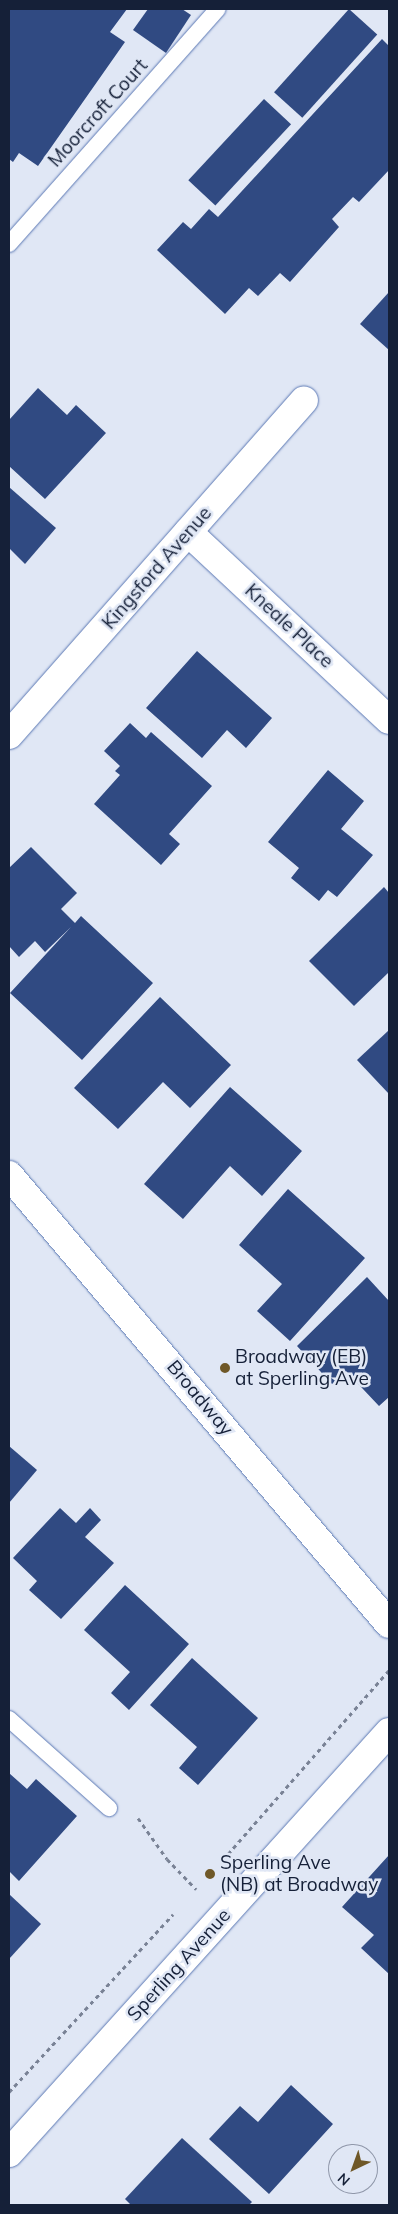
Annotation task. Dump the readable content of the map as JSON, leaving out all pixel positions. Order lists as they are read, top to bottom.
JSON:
{
  "streets": {
    "street": [
      "Kingsford Avenue",
      "Kneale Place",
      "Broadway",
      "Sperling Avenue"
    ],
    "lane": ["Moorcroft Court"]
  },
  "crossings": [
    ["Kingsford Avenue", "Kneale Place"]
  ],
  "places": ["Broadway (EB) at Sperling Ave", "Sperling Ave (NB) at Broadway"],
  "north": "bottom left"
}
